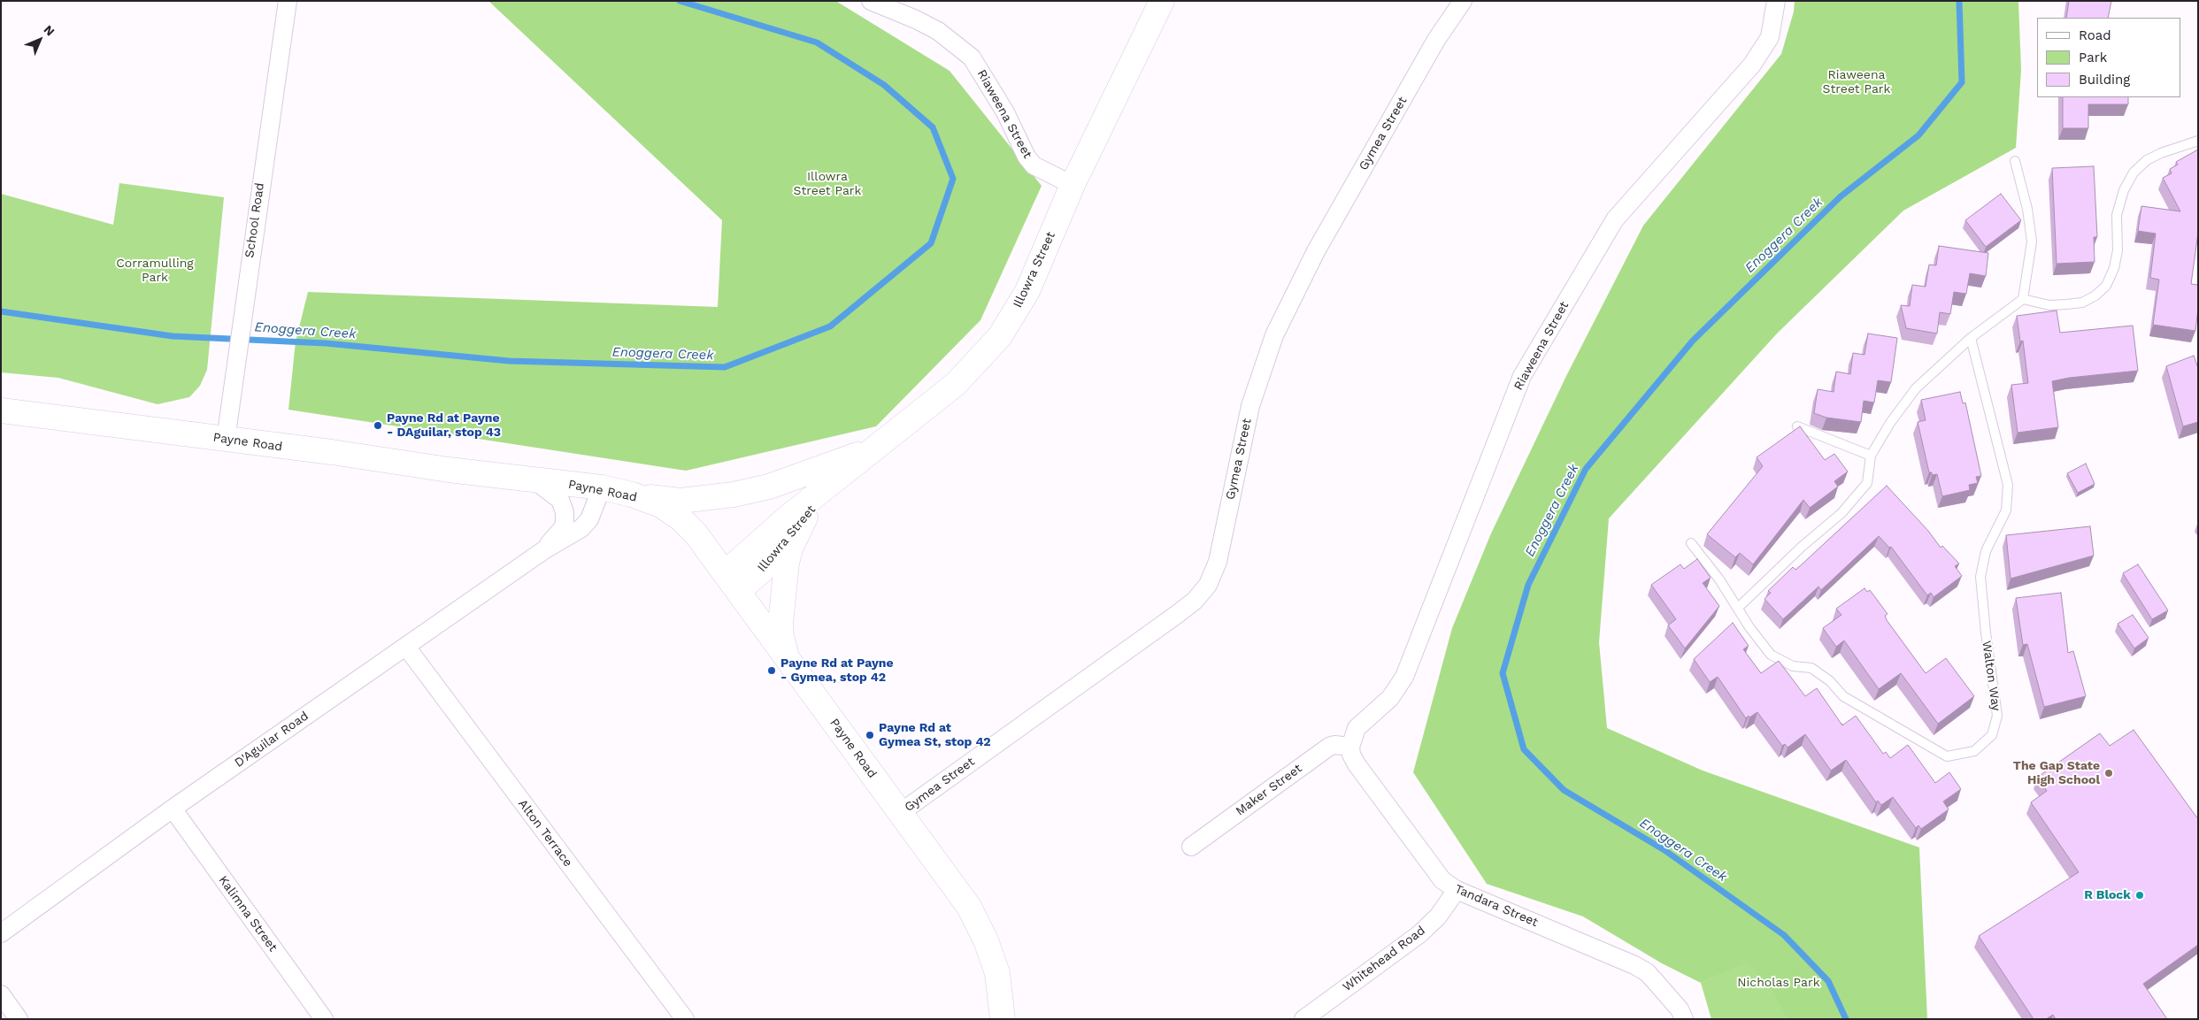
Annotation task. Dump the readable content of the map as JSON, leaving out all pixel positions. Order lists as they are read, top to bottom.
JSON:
{
  "streets": {
    "street": [
      "Riaweena Street",
      "Gymea Street",
      "School Road",
      "Illowra Street",
      "Payne Road",
      "D'Aguilar Road",
      "Maker Street",
      "Alton Terrace",
      "Tandara Street",
      "Kalimna Street",
      "Whitehead Road"
    ],
    "lane": ["Walton Way"]
  },
  "crossings": [
    ["Riaweena Street", "Illowra Street"],
    ["Riaweena Street", "Maker Street"],
    ["Riaweena Street", "Tandara Street"],
    ["Gymea Street", "Payne Road"],
    ["School Road", "Payne Road"],
    ["Illowra Street", "Payne Road"],
    ["Payne Road", "D'Aguilar Road"],
    ["D'Aguilar Road", "Alton Terrace"],
    ["D'Aguilar Road", "Kalimna Street"],
    ["Maker Street", "Tandara Street"],
    ["Tandara Street", "Whitehead Road"]
  ],
  "water": ["Enoggera Creek"],
  "parks": [
    "Riaweena Street Park",
    "Illowra Street Park",
    "Corramulling Park",
    "Nicholas Park"
  ],
  "places": [
    "Payne Rd at Payne - DAguilar, stop 43",
    "Payne Rd at Payne - Gymea, stop 42",
    "Payne Rd at Gymea St, stop 42",
    "The Gap State High School",
    "R Block"
  ],
  "legend": ["Road", "Park", "Building"],
  "north": "top right"
}
